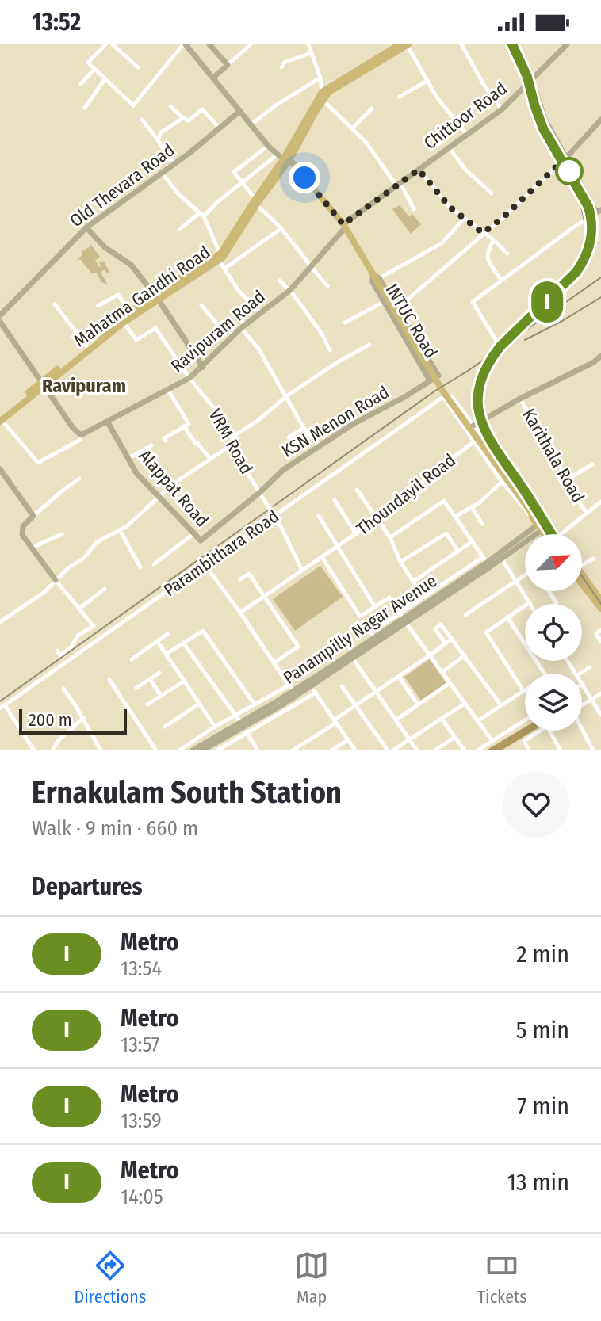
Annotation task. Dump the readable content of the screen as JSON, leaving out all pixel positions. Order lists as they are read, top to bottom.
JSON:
{
  "streets": {
    "main road": ["Mahatma Gandhi Road"],
    "street": [
      "Chittoor Road",
      "Old Thevara Road",
      "INTUC Road",
      "Ravipuram Road",
      "KSN Menon Road",
      "VRM Road",
      "Karithala Road",
      "Alappat Road",
      "Thoundayil Road",
      "Parambithara Road",
      "Panampilly Nagar Avenue"
    ]
  },
  "crossings": [
    ["Chittoor Road", "Ravipuram Road"],
    ["Mahatma Gandhi Road", "VRM Road"],
    ["INTUC Road", "KSN Menon Road"],
    ["Ravipuram Road", "VRM Road"],
    ["Ravipuram Road", "Alappat Road"],
    ["KSN Menon Road", "VRM Road"],
    ["KSN Menon Road", "Alappat Road"],
    ["VRM Road", "Thoundayil Road"],
    ["VRM Road", "Parambithara Road"]
  ],
  "districts": ["Ravipuram"],
  "lines": ["metro line I"],
  "scale_bar": "200 m",
  "north": "top right",
  "page": {
    "status": "13:52",
    "on_map": "I",
    "scale": "200 m",
    "heading": [
      ["Ernakulam South Station", "Walk · 9 min · 660 m"],
      "Departures"
    ],
    "list": [
      {
        "mark": "I",
        "name": "Metro",
        "note": "13:54",
        "value": "2 min"
      },
      {
        "mark": "I",
        "name": "Metro",
        "note": "13:57",
        "value": "5 min"
      },
      {
        "mark": "I",
        "name": "Metro",
        "note": "13:59",
        "value": "7 min"
      },
      {
        "mark": "I",
        "name": "Metro",
        "note": "14:05",
        "value": "13 min"
      }
    ],
    "tabs": ["Directions", "Map", "Tickets"]
  }
}
